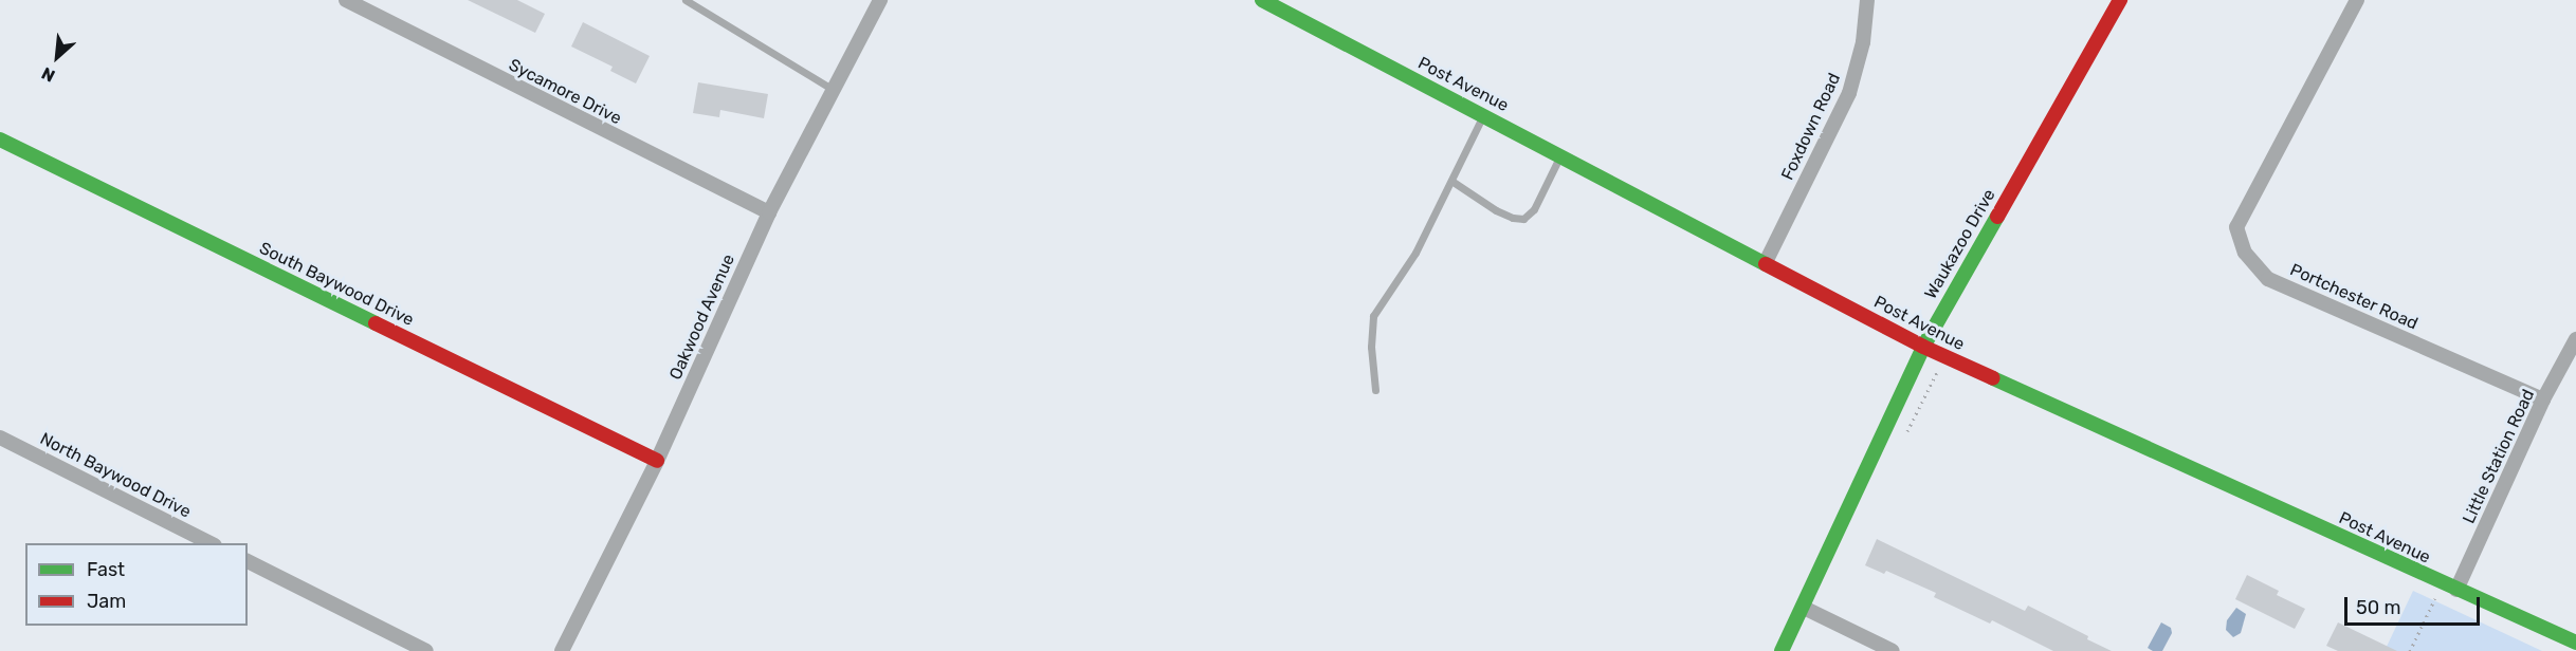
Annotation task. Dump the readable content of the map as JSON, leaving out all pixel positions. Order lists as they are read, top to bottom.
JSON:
{
  "streets": {
    "street": [
      "Post Avenue",
      "Sycamore Drive",
      "Foxdown Road",
      "Waukazoo Drive",
      "South Baywood Drive",
      "Portchester Road",
      "Oakwood Avenue",
      "Little Station Road",
      "North Baywood Drive"
    ]
  },
  "crossings": [
    ["Post Avenue", "Foxdown Road"],
    ["Post Avenue", "Waukazoo Drive"],
    ["Post Avenue", "Little Station Road"],
    ["Sycamore Drive", "Oakwood Avenue"],
    ["South Baywood Drive", "Oakwood Avenue"],
    ["Portchester Road", "Little Station Road"]
  ],
  "legend": ["Fast", "Jam"],
  "scale_bar": "50 m",
  "north": "bottom left"
}
